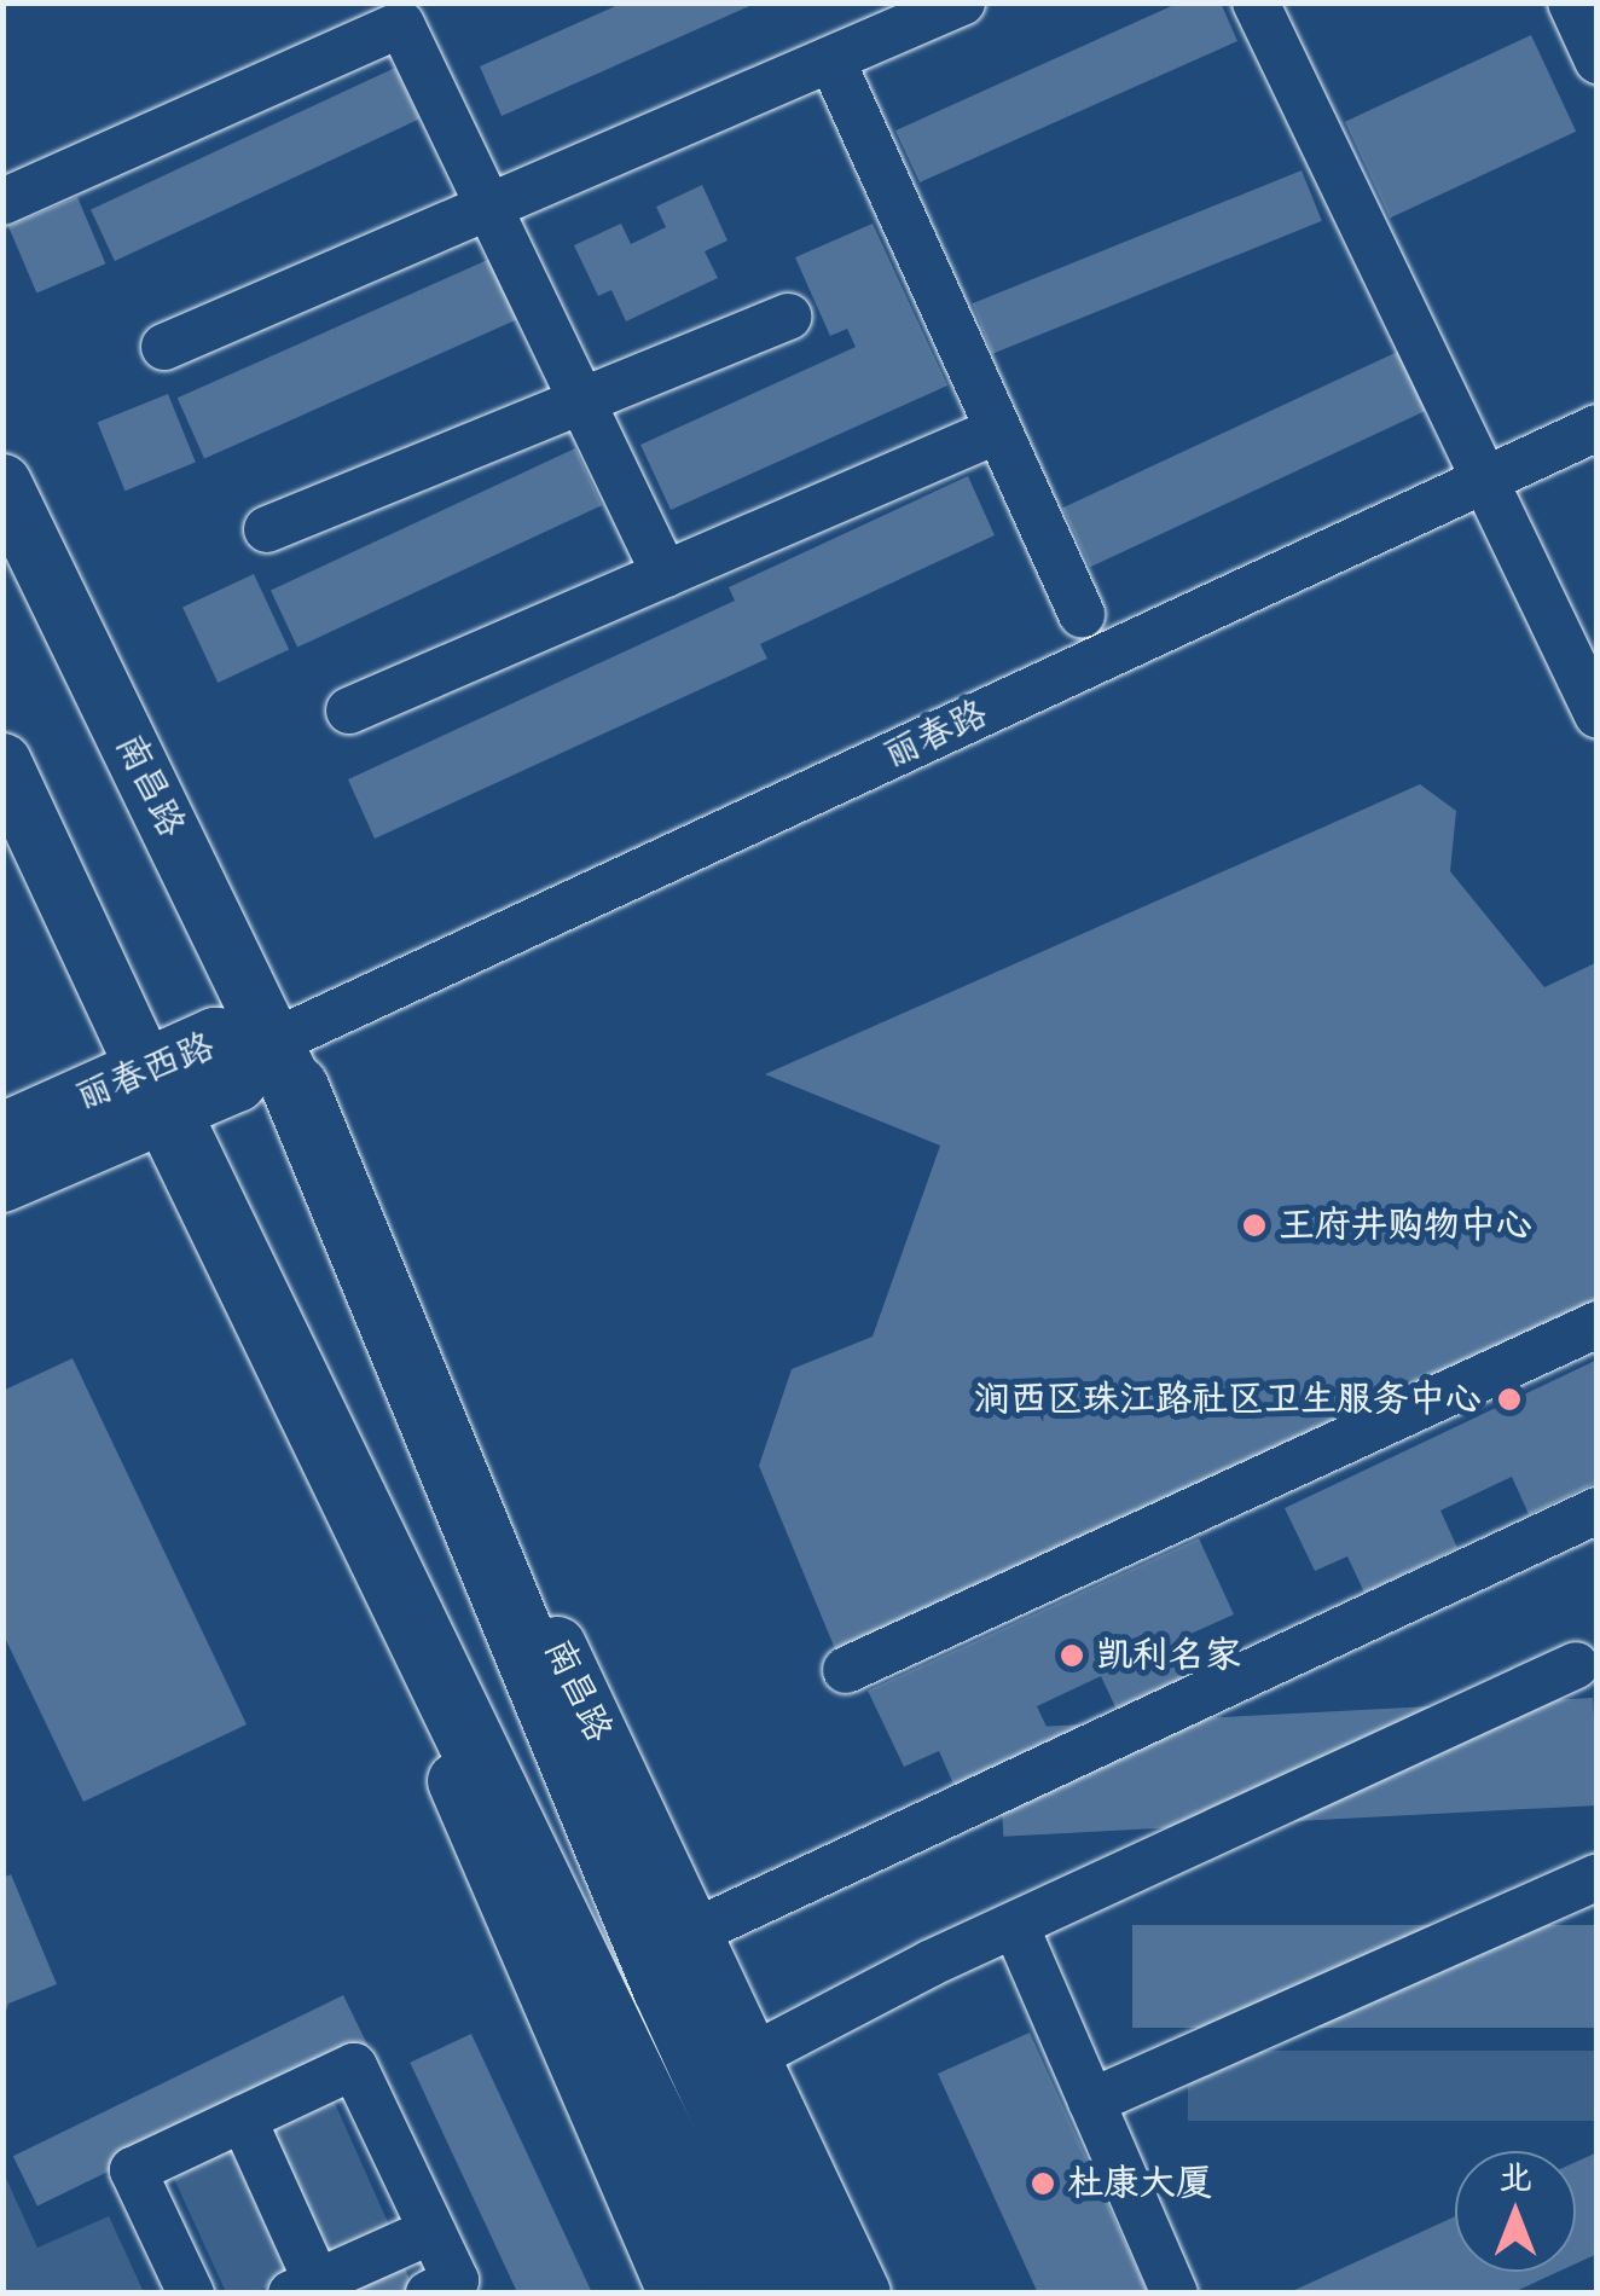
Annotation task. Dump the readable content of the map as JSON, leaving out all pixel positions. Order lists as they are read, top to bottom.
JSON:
{
  "streets": {
    "highway": ["南昌路"],
    "main road": ["丽春西路"],
    "street": ["丽春路"]
  },
  "crossings": [
    ["丽春路", "南昌路"],
    ["丽春路", "丽春西路"],
    ["南昌路", "丽春西路"]
  ],
  "places": [
    "王府井购物中心",
    "涧西区珠江路社区卫生服务中心",
    "凯利名家",
    "杜康大厦"
  ],
  "north": "top"
}
